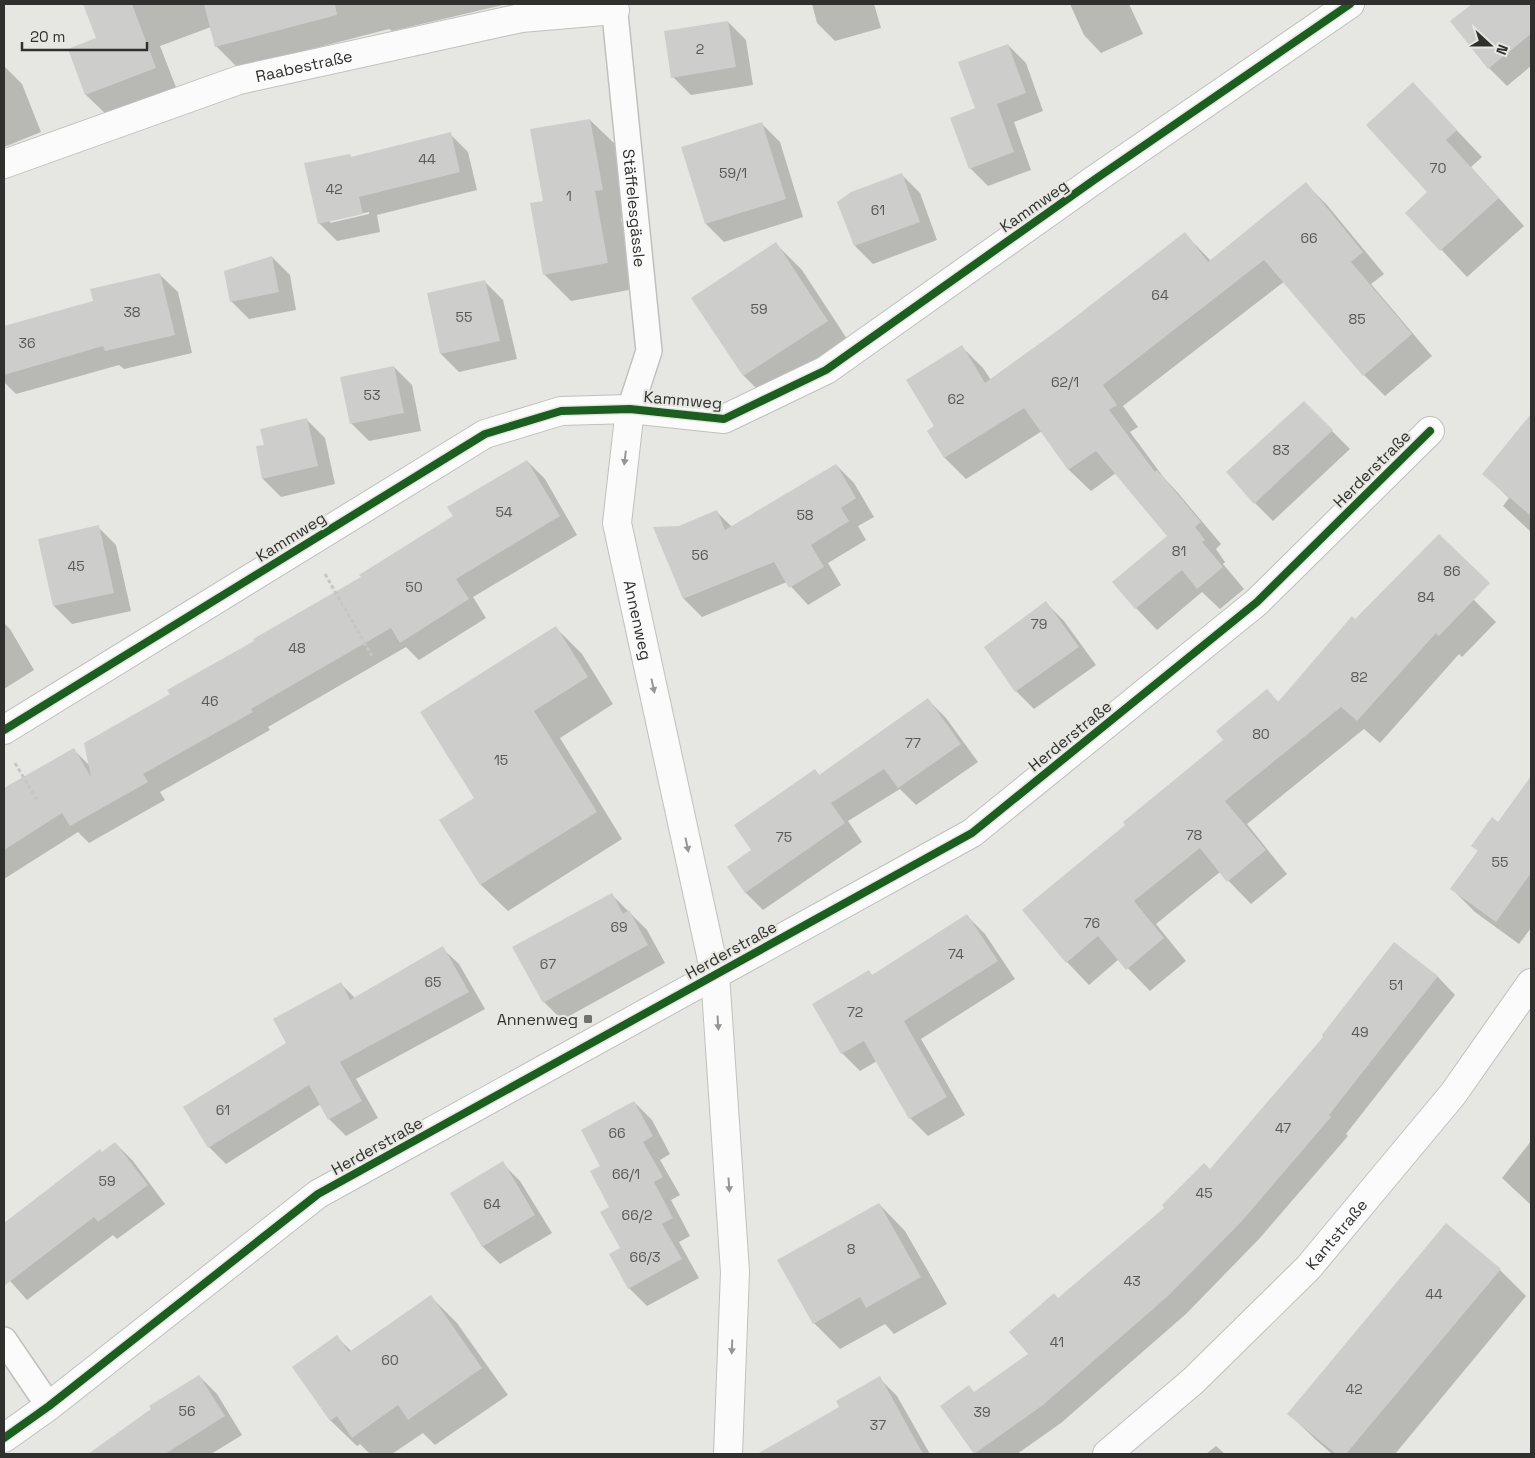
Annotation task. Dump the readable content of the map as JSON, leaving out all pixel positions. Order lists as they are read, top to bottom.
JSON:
{
  "streets": {
    "street": [
      "Raabestraße",
      "Kammweg",
      "Herderstraße",
      "Annenweg",
      "Kantstraße"
    ],
    "lane": ["Stäffelesgässle"]
  },
  "crossings": [
    ["Raabestraße", "Stäffelesgässle"],
    ["Kammweg", "Stäffelesgässle"],
    ["Kammweg", "Annenweg"],
    ["Stäffelesgässle", "Annenweg"],
    ["Herderstraße", "Annenweg"]
  ],
  "one_way": ["Annenweg"],
  "places": {
    "transit": ["Annenweg"]
  },
  "house_numbers": [
    "2",
    "44",
    "70",
    "59/1",
    "42",
    "1",
    "61",
    "66",
    "64",
    "59",
    "38",
    "55",
    "85",
    "36",
    "62/1",
    "53",
    "62",
    "83",
    "54",
    "58",
    "81",
    "56",
    "45",
    "86",
    "50",
    "84",
    "79",
    "48",
    "82",
    "46",
    "80",
    "77",
    "15",
    "78",
    "75",
    "55",
    "76",
    "69",
    "74",
    "67",
    "65",
    "51",
    "72",
    "49",
    "61",
    "47",
    "66",
    "66/1",
    "59",
    "45",
    "64",
    "66/2",
    "8",
    "66/3",
    "43",
    "44",
    "41",
    "60",
    "42",
    "56",
    "39",
    "37"
  ],
  "scale_bar": "20 m",
  "north": "right"
}
